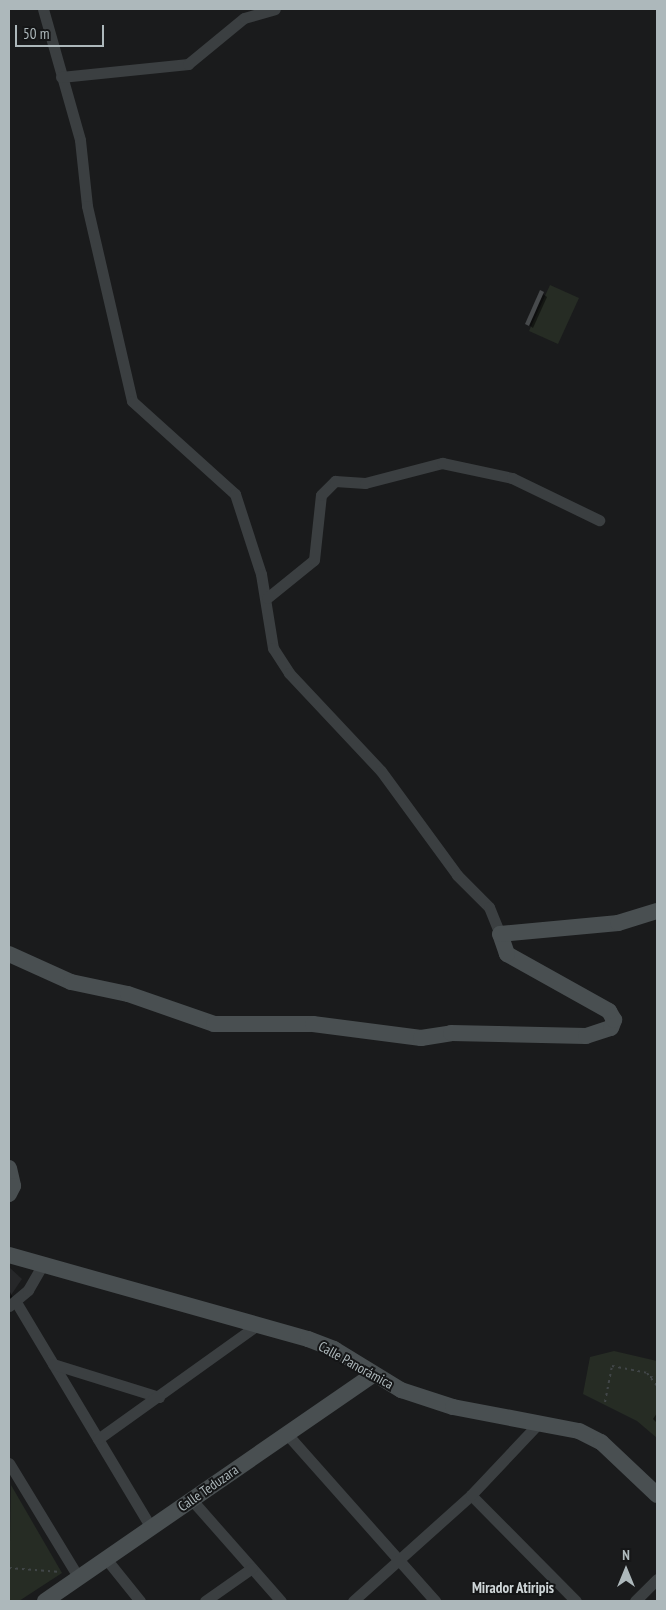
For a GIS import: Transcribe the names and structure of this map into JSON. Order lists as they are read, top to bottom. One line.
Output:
{"streets":{"street":["Calle Panorámica","Calle Teduzara"]},"crossings":[["Calle Panorámica","Calle Teduzara"]],"districts":["Mirador Atiripis"],"scale_bar":"50 m","north":"top"}
